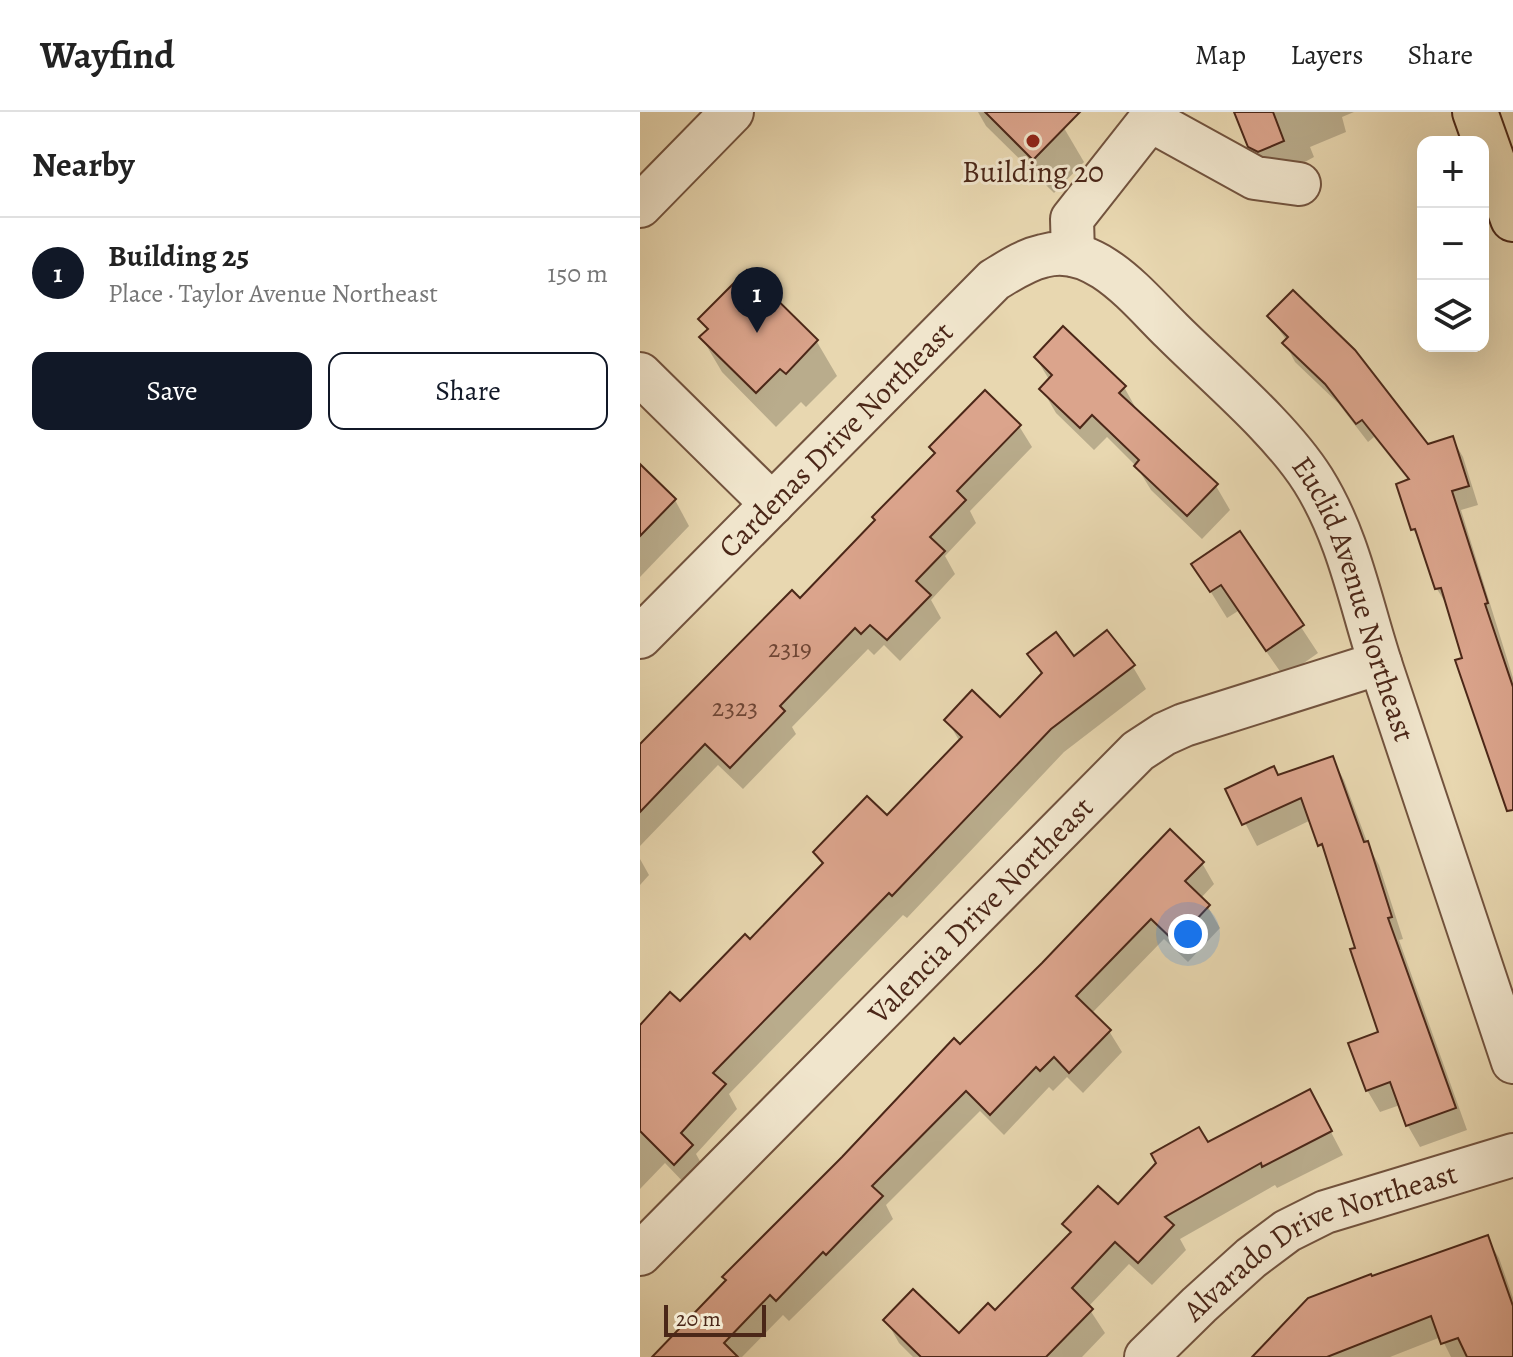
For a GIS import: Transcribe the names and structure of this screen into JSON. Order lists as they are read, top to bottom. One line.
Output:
{"streets":{"street":["Cardenas Drive Northeast","Euclid Avenue Northeast","Valencia Drive Northeast","Alvarado Drive Northeast"]},"crossings":[["Cardenas Drive Northeast","Euclid Avenue Northeast"],["Euclid Avenue Northeast","Valencia Drive Northeast"]],"places":["Building 20"],"house_numbers":["2319","2323"],"scale_bar":"20 m","page":{"header":"Wayfind","nav":["Map","Layers","Share"],"heading":"Nearby","map_buttons":["+","−"],"list":[{"mark":"1","name":"Building 25","note":"Place · Taylor Avenue Northeast","value":"150 m"}],"pins":"1","buttons":["Save","Share"],"scale":"20 m"}}
